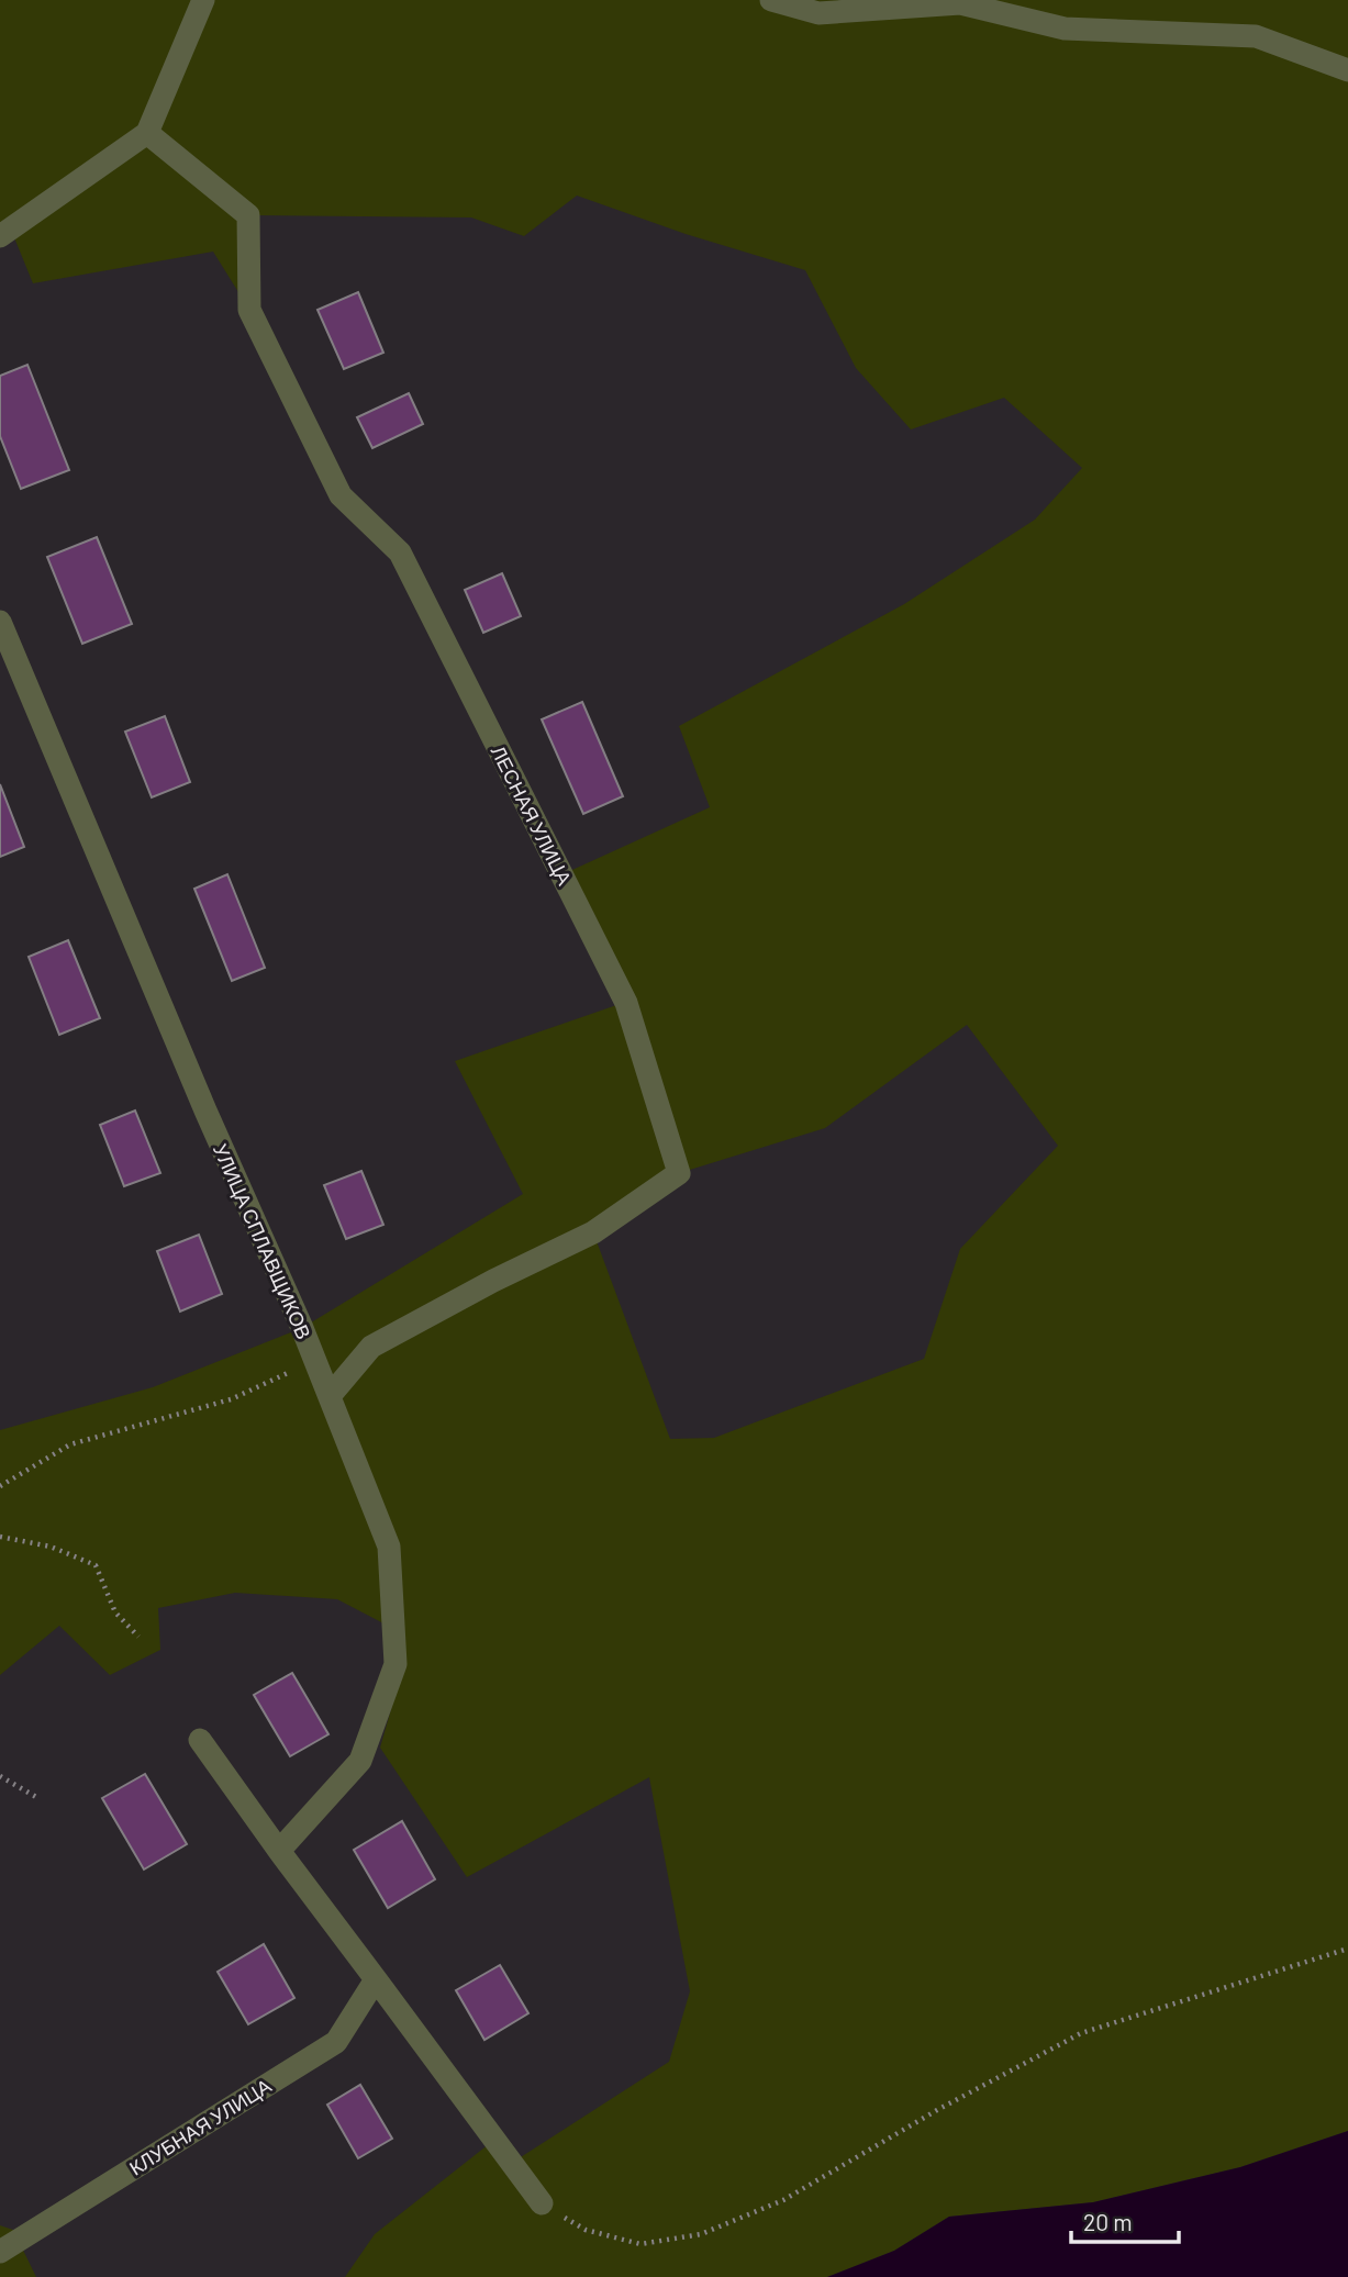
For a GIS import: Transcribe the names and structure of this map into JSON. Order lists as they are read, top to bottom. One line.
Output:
{"streets":{"street":["ЛЕСНАЯ УЛИЦА","УЛИЦА СПЛАВЩИКОВ","КЛУБНАЯ УЛИЦА"]},"crossings":[["ЛЕСНАЯ УЛИЦА","УЛИЦА СПЛАВЩИКОВ"]],"scale_bar":"20 m"}
